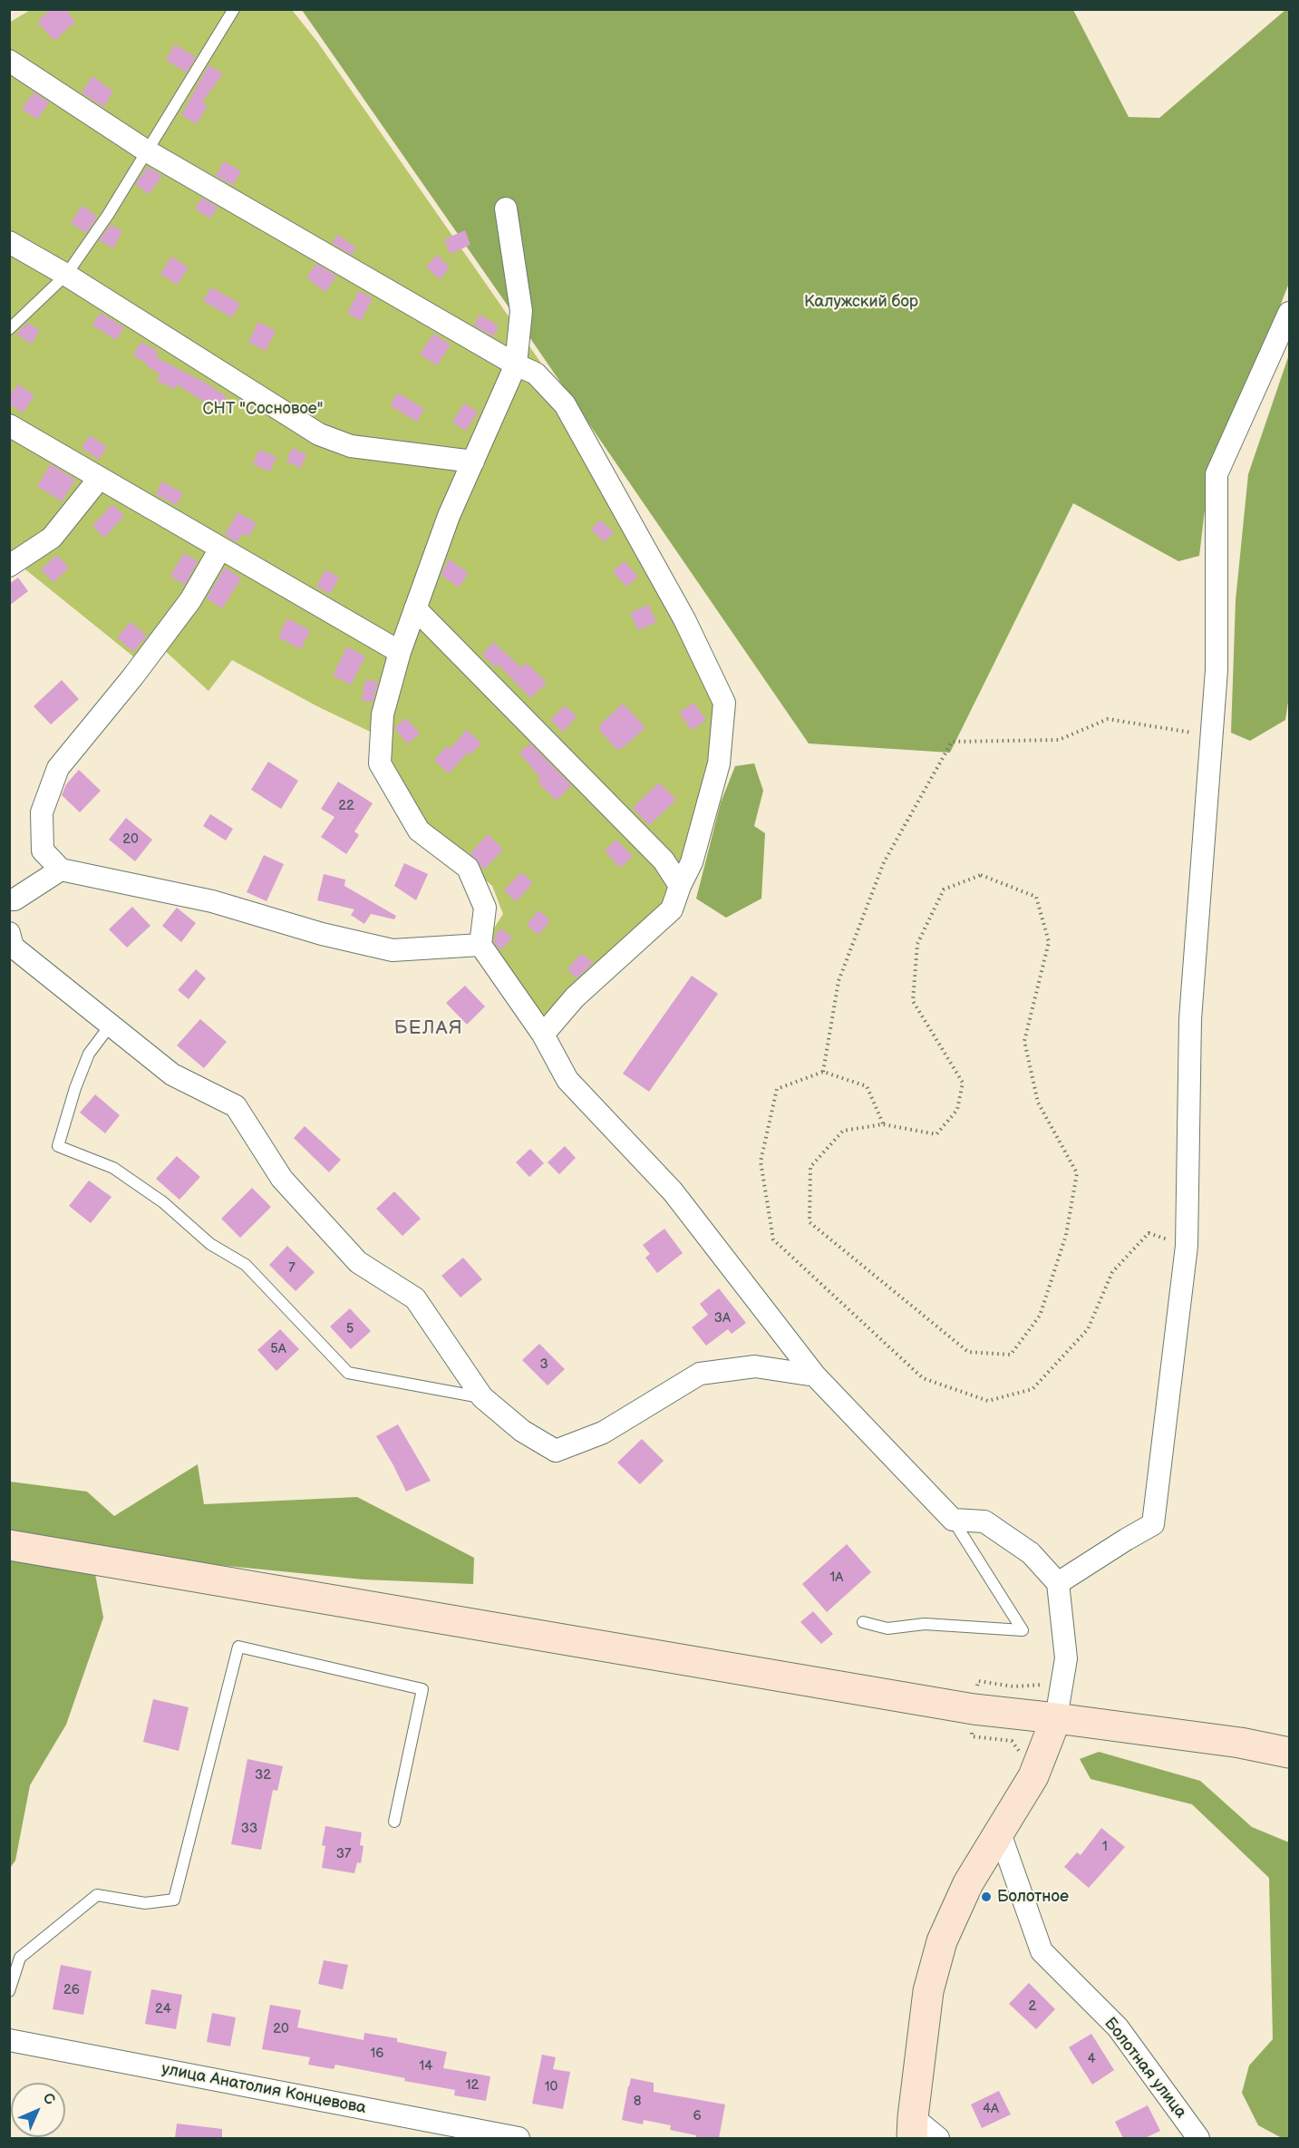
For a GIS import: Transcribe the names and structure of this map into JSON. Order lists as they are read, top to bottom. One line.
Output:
{"streets":{"street":["Болотная улица","улица Анатолия Концевова"]},"districts":["БЕЛАЯ"],"parks":["Калужский бор","СНТ \"Сосновое\""],"places":["Болотное"],"house_numbers":["22","20","7","3А","5","5А","3","1А","32","33","1","37","26","2","24","20","16","4","14","12","10","8","4А","6"],"north":"top right"}
